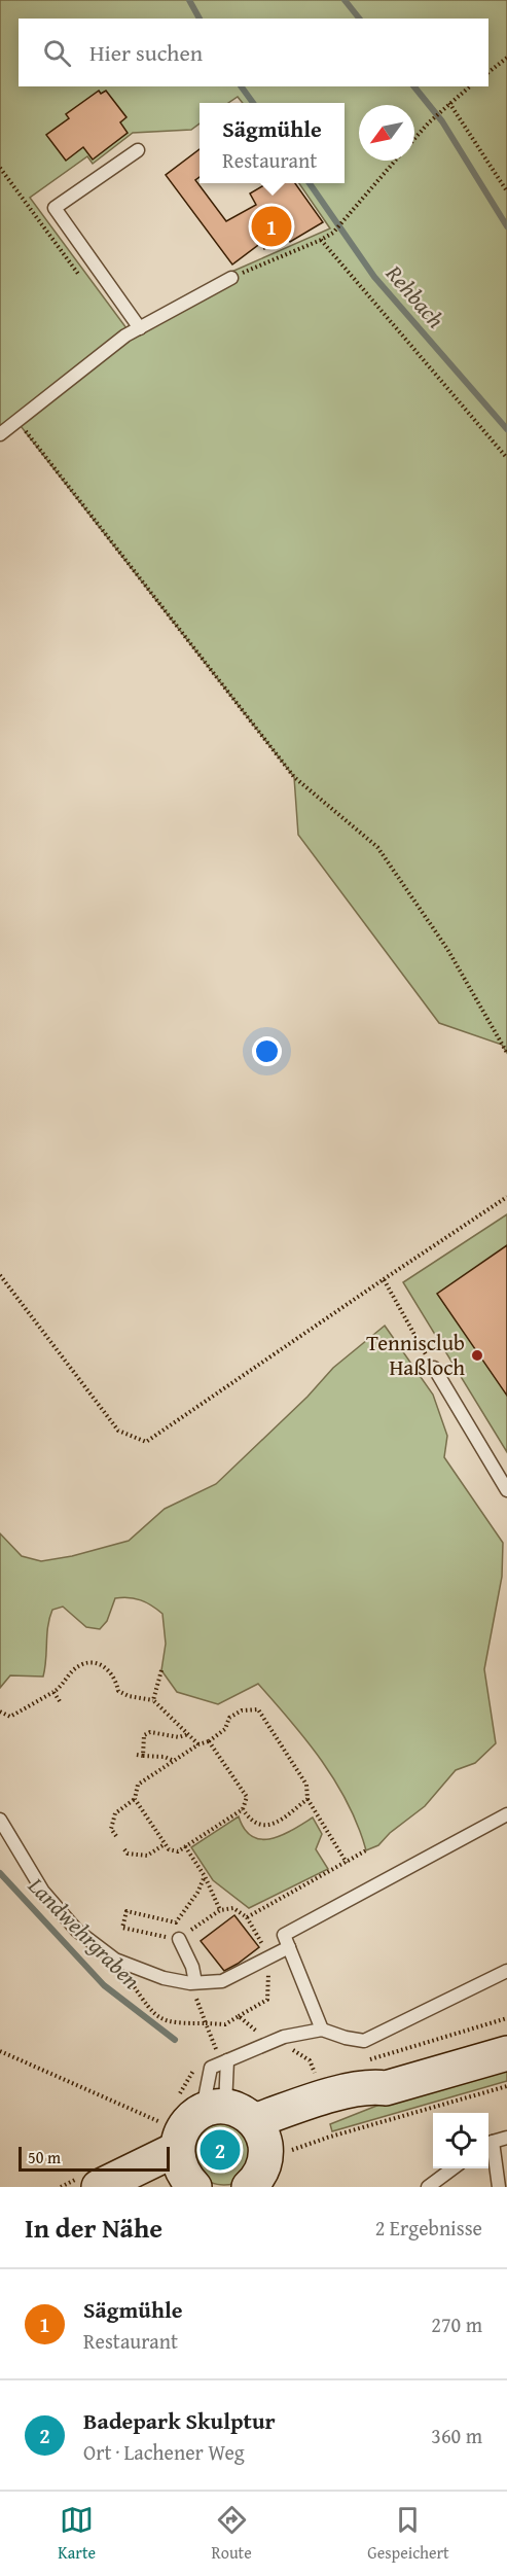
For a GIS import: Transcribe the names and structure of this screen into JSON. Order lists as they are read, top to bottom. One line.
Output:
{"water":["Rehbach","Landwehrgraben"],"places":["Tennisclub Haßloch"],"scale_bar":"50 m","north":"bottom left","page":{"search":"Hier suchen","popup":["Sägmühle","Restaurant"],"pins":["1","2"],"scale":"50 m","heading":["In der Nähe","2 Ergebnisse"],"list":[{"mark":"1","name":"Sägmühle","note":"Restaurant","value":"270 m"},{"mark":"2","name":"Badepark Skulptur","note":"Ort · Lachener Weg","value":"360 m"}],"nav":["Karte","Route","Gespeichert"]}}
